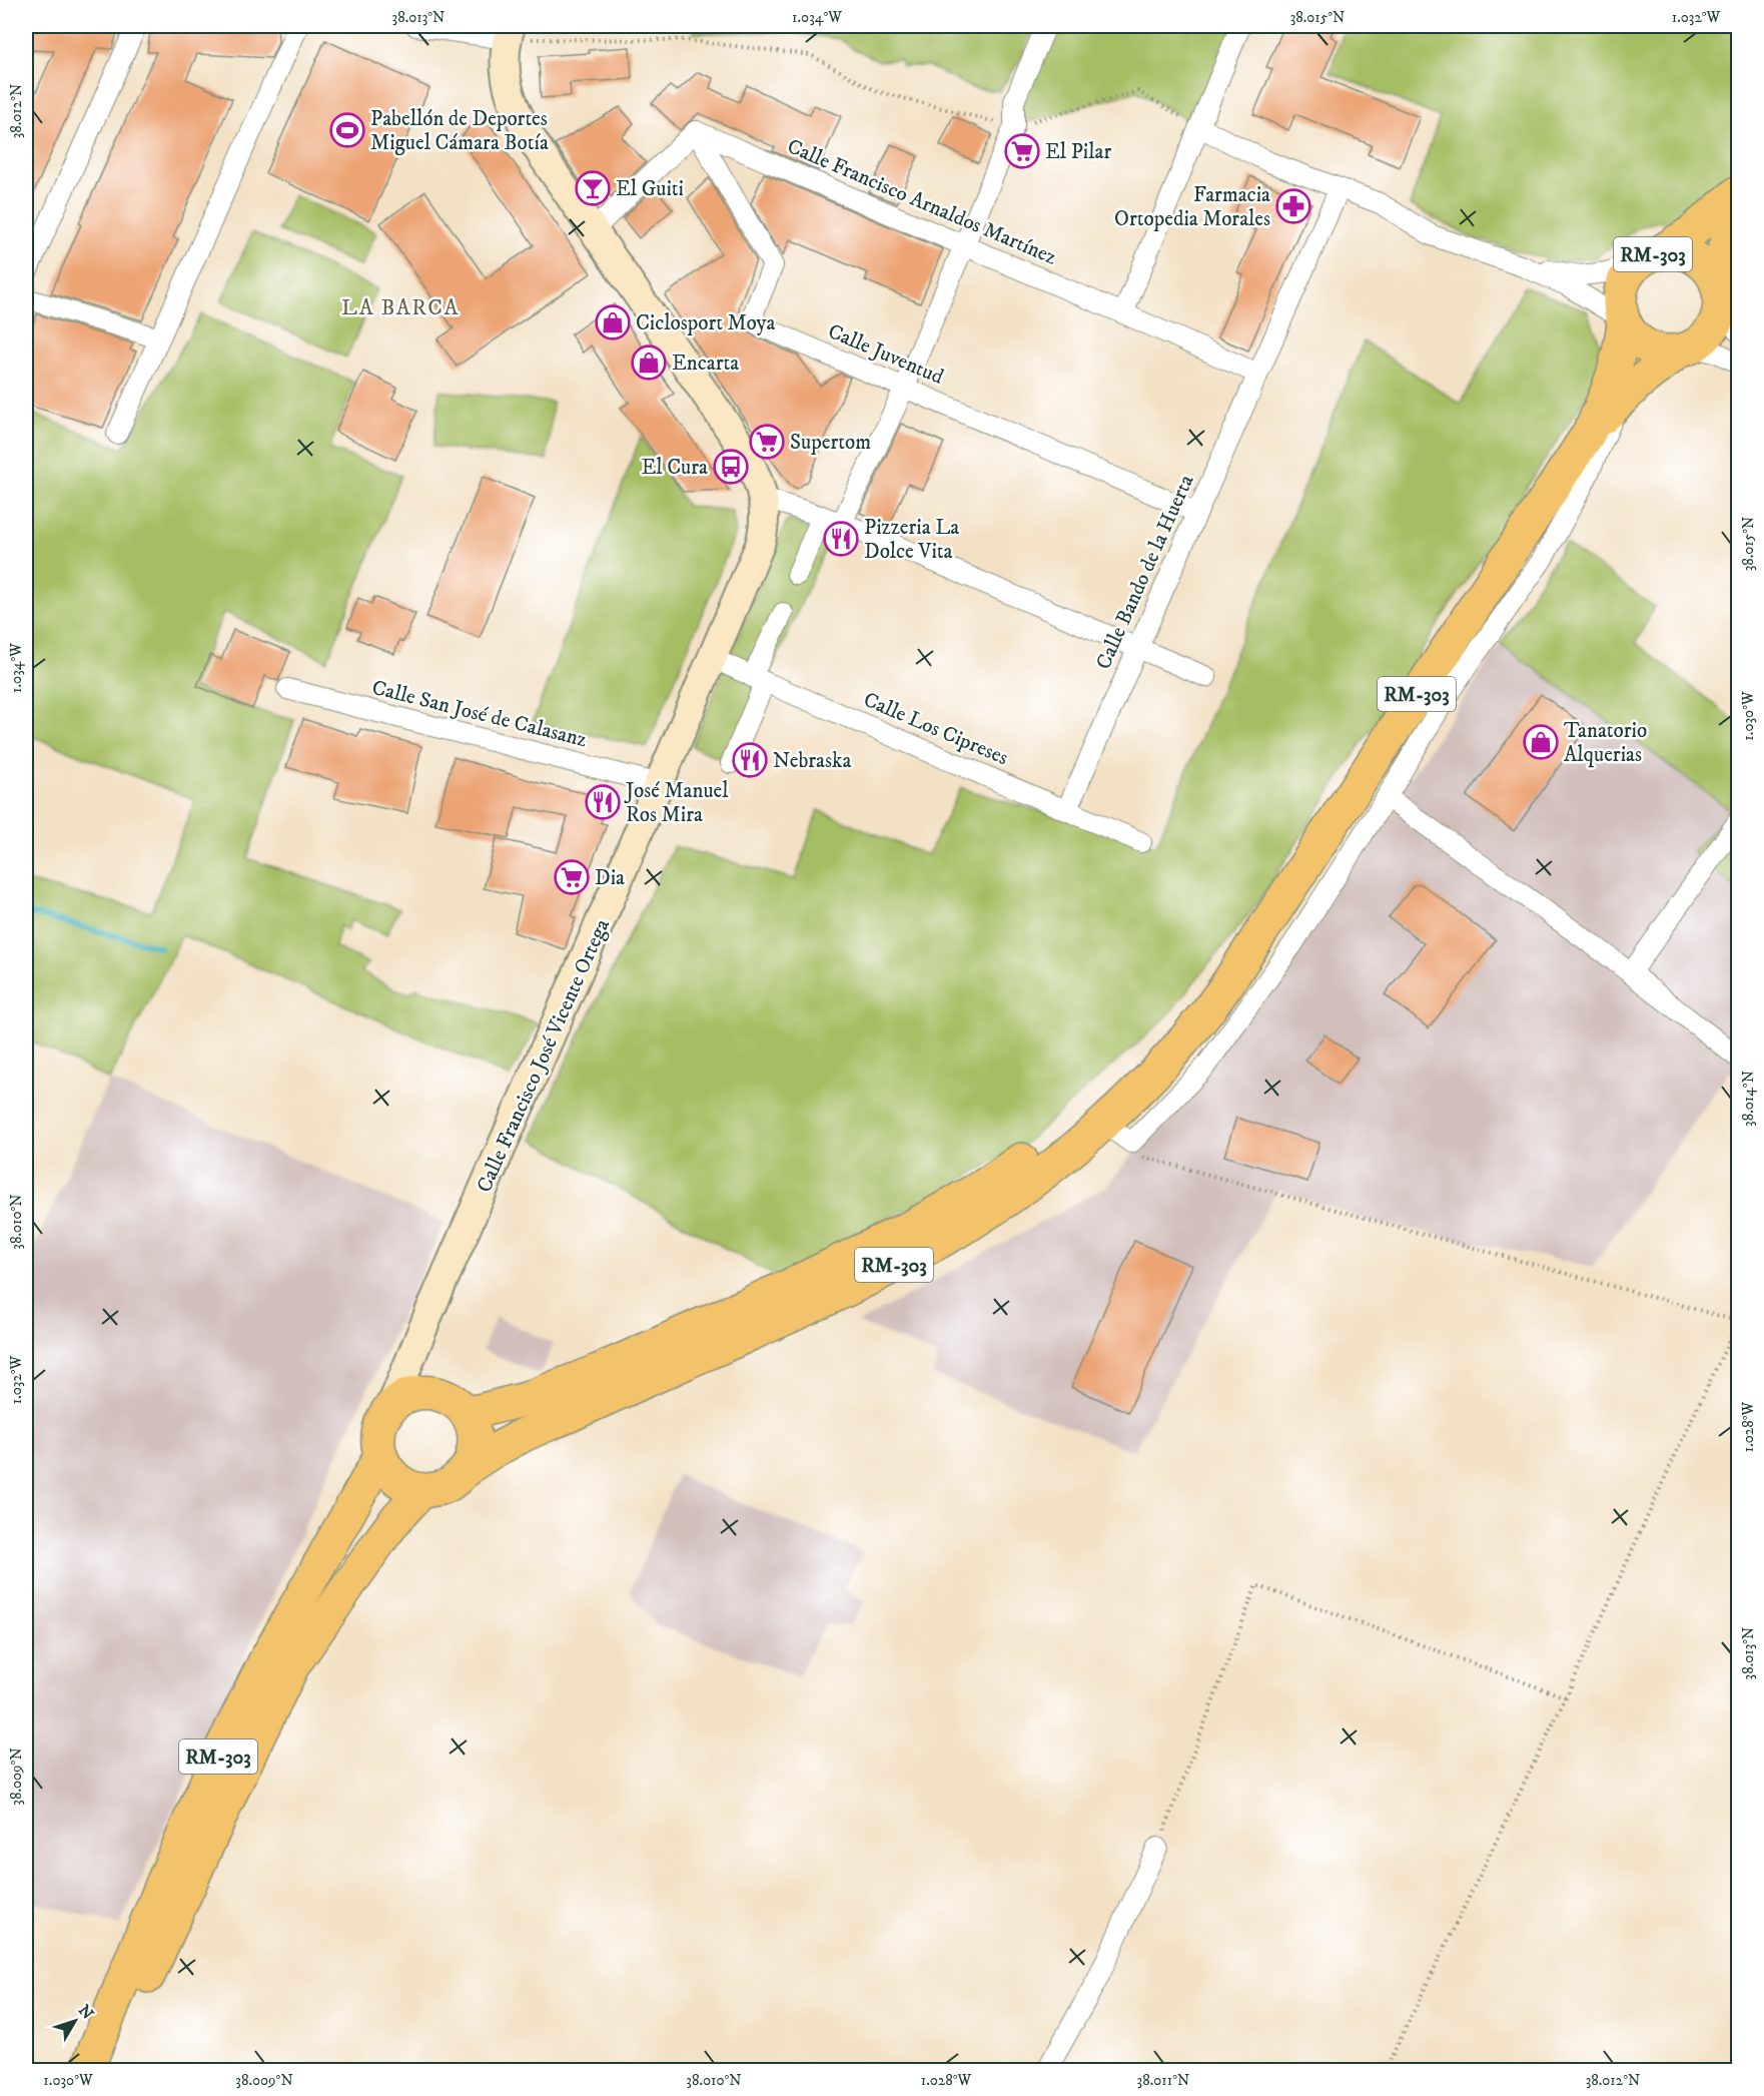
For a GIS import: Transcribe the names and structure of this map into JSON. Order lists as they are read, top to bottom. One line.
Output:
{"streets":{"highway":["RM-303"],"street":["Calle Francisco Arnaldos Martínez","Calle Juventud","Calle Bando de la Huerta","Calle San José de Calasanz","Calle Los Cipreses","Calle Francisco José Vicente Ortega"]},"crossings":[["Calle Francisco Arnaldos Martínez","Calle Juventud"],["Calle Francisco Arnaldos Martínez","Calle Bando de la Huerta"],["Calle Juventud","Calle Bando de la Huerta"],["Calle Bando de la Huerta","Calle Los Cipreses"],["Calle San José de Calasanz","Calle Francisco José Vicente Ortega"],["Calle Los Cipreses","Calle Francisco José Vicente Ortega"]],"districts":["LA BARCA"],"places":{"sports":["Pabellón de Deportes Miguel Cámara Botía"],"supermarket":["El Pilar","Supertom","Dia"],"bar":["El Guiti"],"pharmacy":["Farmacia Ortopedia Morales"],"shop":["Ciclosport Moya","Encarta","Tanatorio Alquerias"],"bus stop":["El Cura"],"restaurant":["Pizzeria La Dolce Vita","Nebraska","José Manuel Ros Mira"]},"north":"top right","coordinates":["38.013°N","1.034°W","38.015°N","1.032°W","38.012°N","1.030°W","38.014°N","38.010°N","1.028°W","38.009°N","38.011°N"]}
